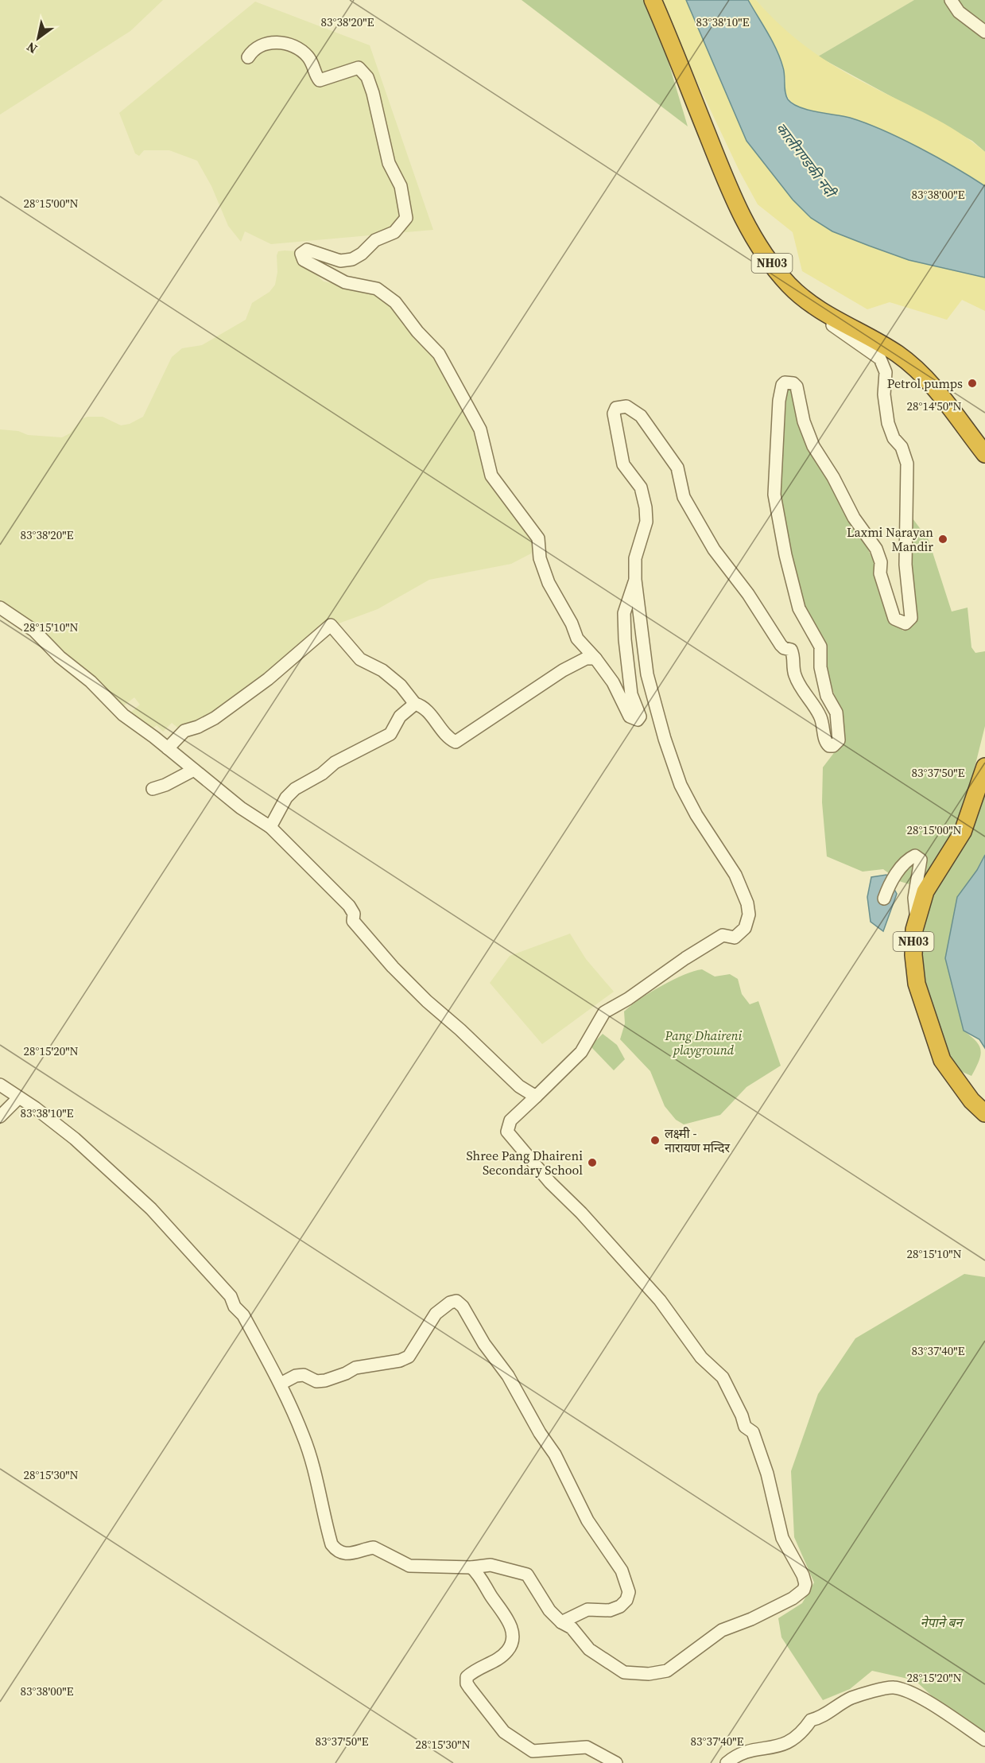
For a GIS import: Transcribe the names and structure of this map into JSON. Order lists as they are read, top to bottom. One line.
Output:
{"streets":{"highway":["NH03"]},"water":["कालीगण्डकी नदी"],"parks":["Pang Dhaireni playground","नेपाने बन"],"places":["Petrol pumps","Laxmi Narayan Mandir","लक्ष्मी - नारायण मन्दिर","Shree Pang Dhaireni Secondary School"],"north":"bottom left","coordinates":["83°38'10\"E","83°38'20\"E","83°38'00\"E","28°15'00\"N","28°14'50\"N","28°15'10\"N","83°37'50\"E","28°15'20\"N","83°37'40\"E","28°15'30\"N"]}
